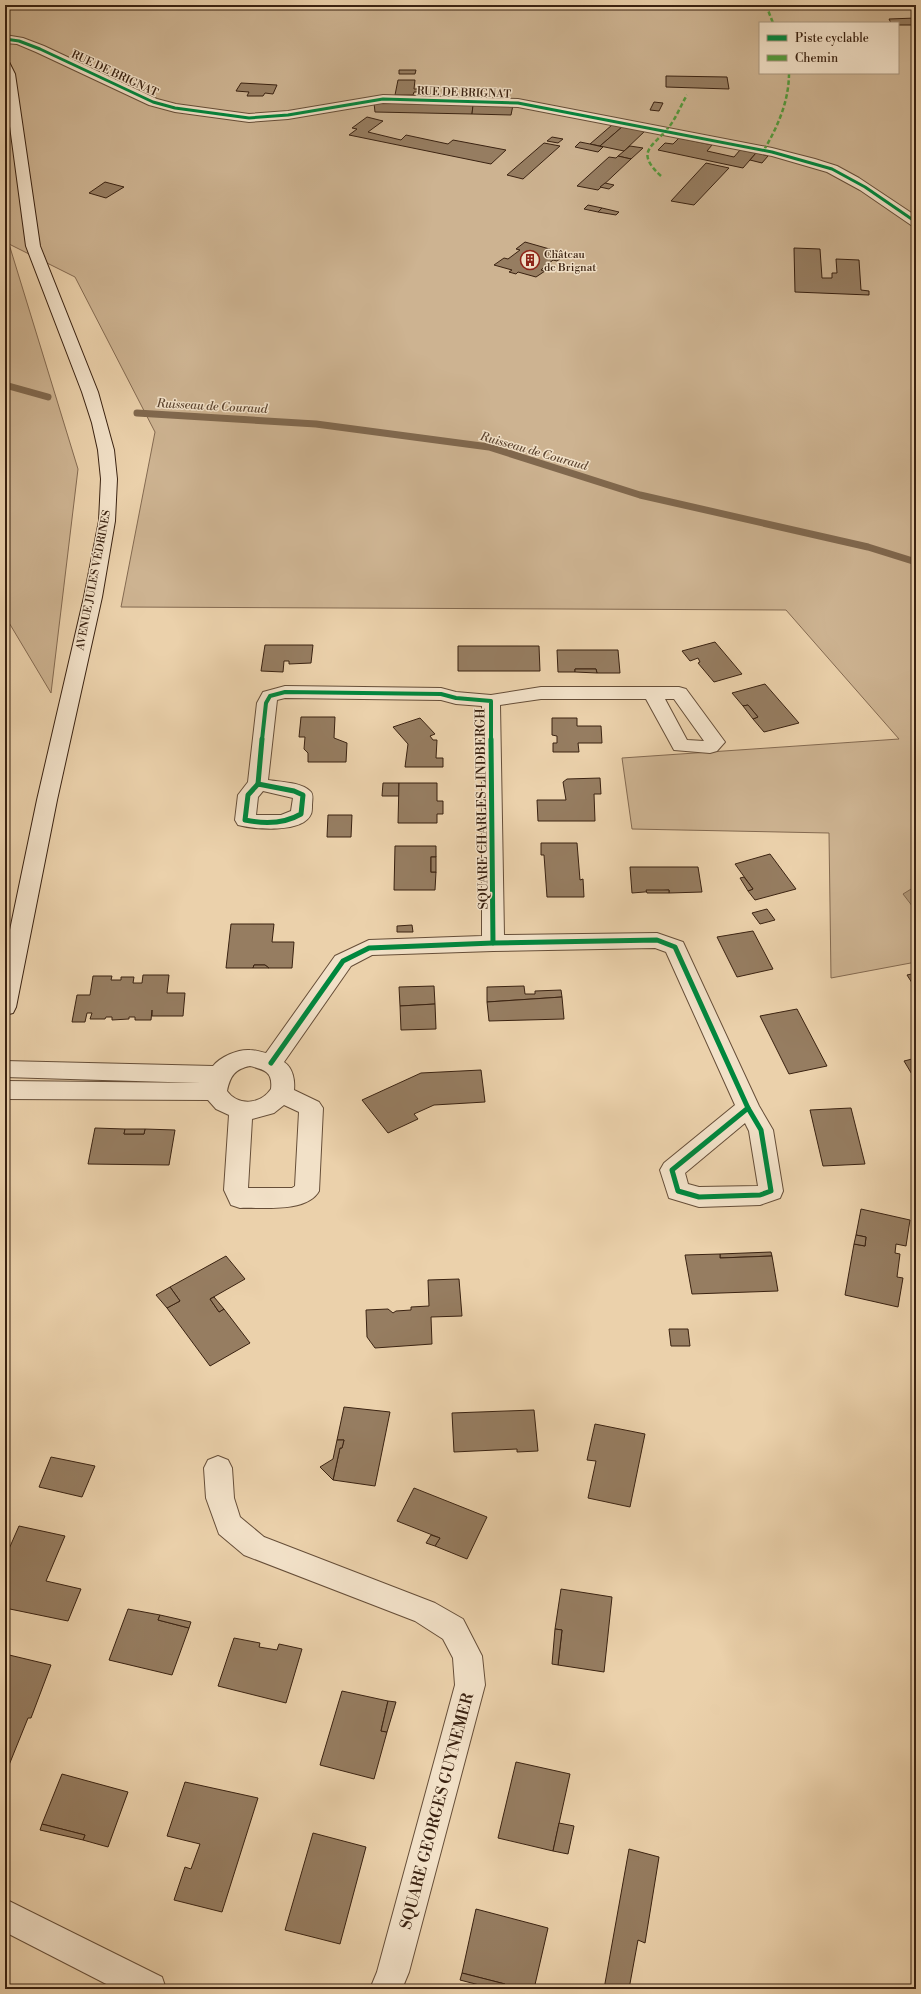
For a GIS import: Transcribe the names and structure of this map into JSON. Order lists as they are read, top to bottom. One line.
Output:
{"streets":{"street":["RUE DE BRIGNAT","AVENUE JULES VÉDRINES","SQUARE CHARLES LINDBERGH","SQUARE GEORGES GUYNEMER"]},"water":["Ruisseau de Couraud"],"places":{"building":["Château de Brignat"]},"legend":["Piste cyclable","Chemin"]}
